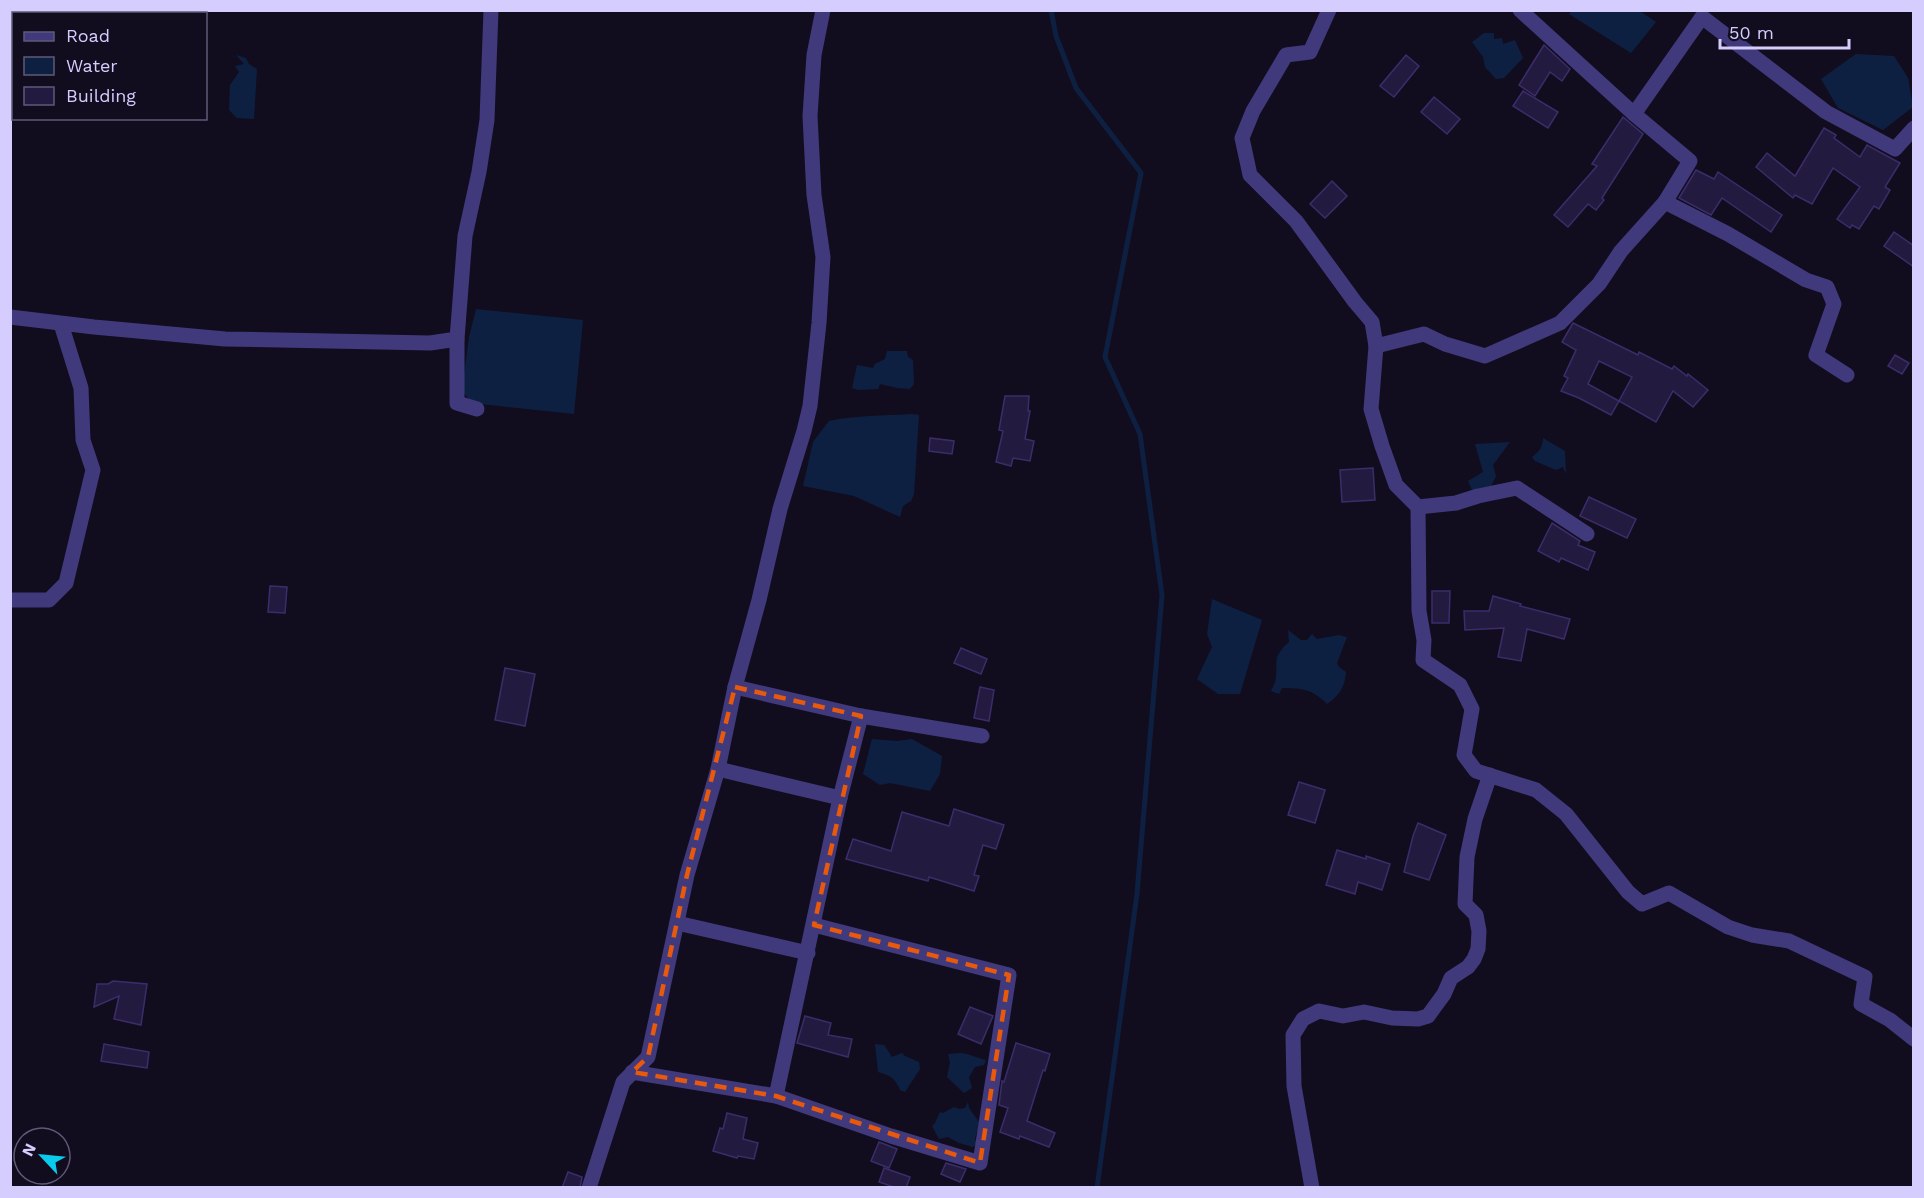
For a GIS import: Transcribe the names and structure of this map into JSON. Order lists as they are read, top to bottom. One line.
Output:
{"legend":["Road","Water","Building"],"scale_bar":"50 m","north":"top left"}
